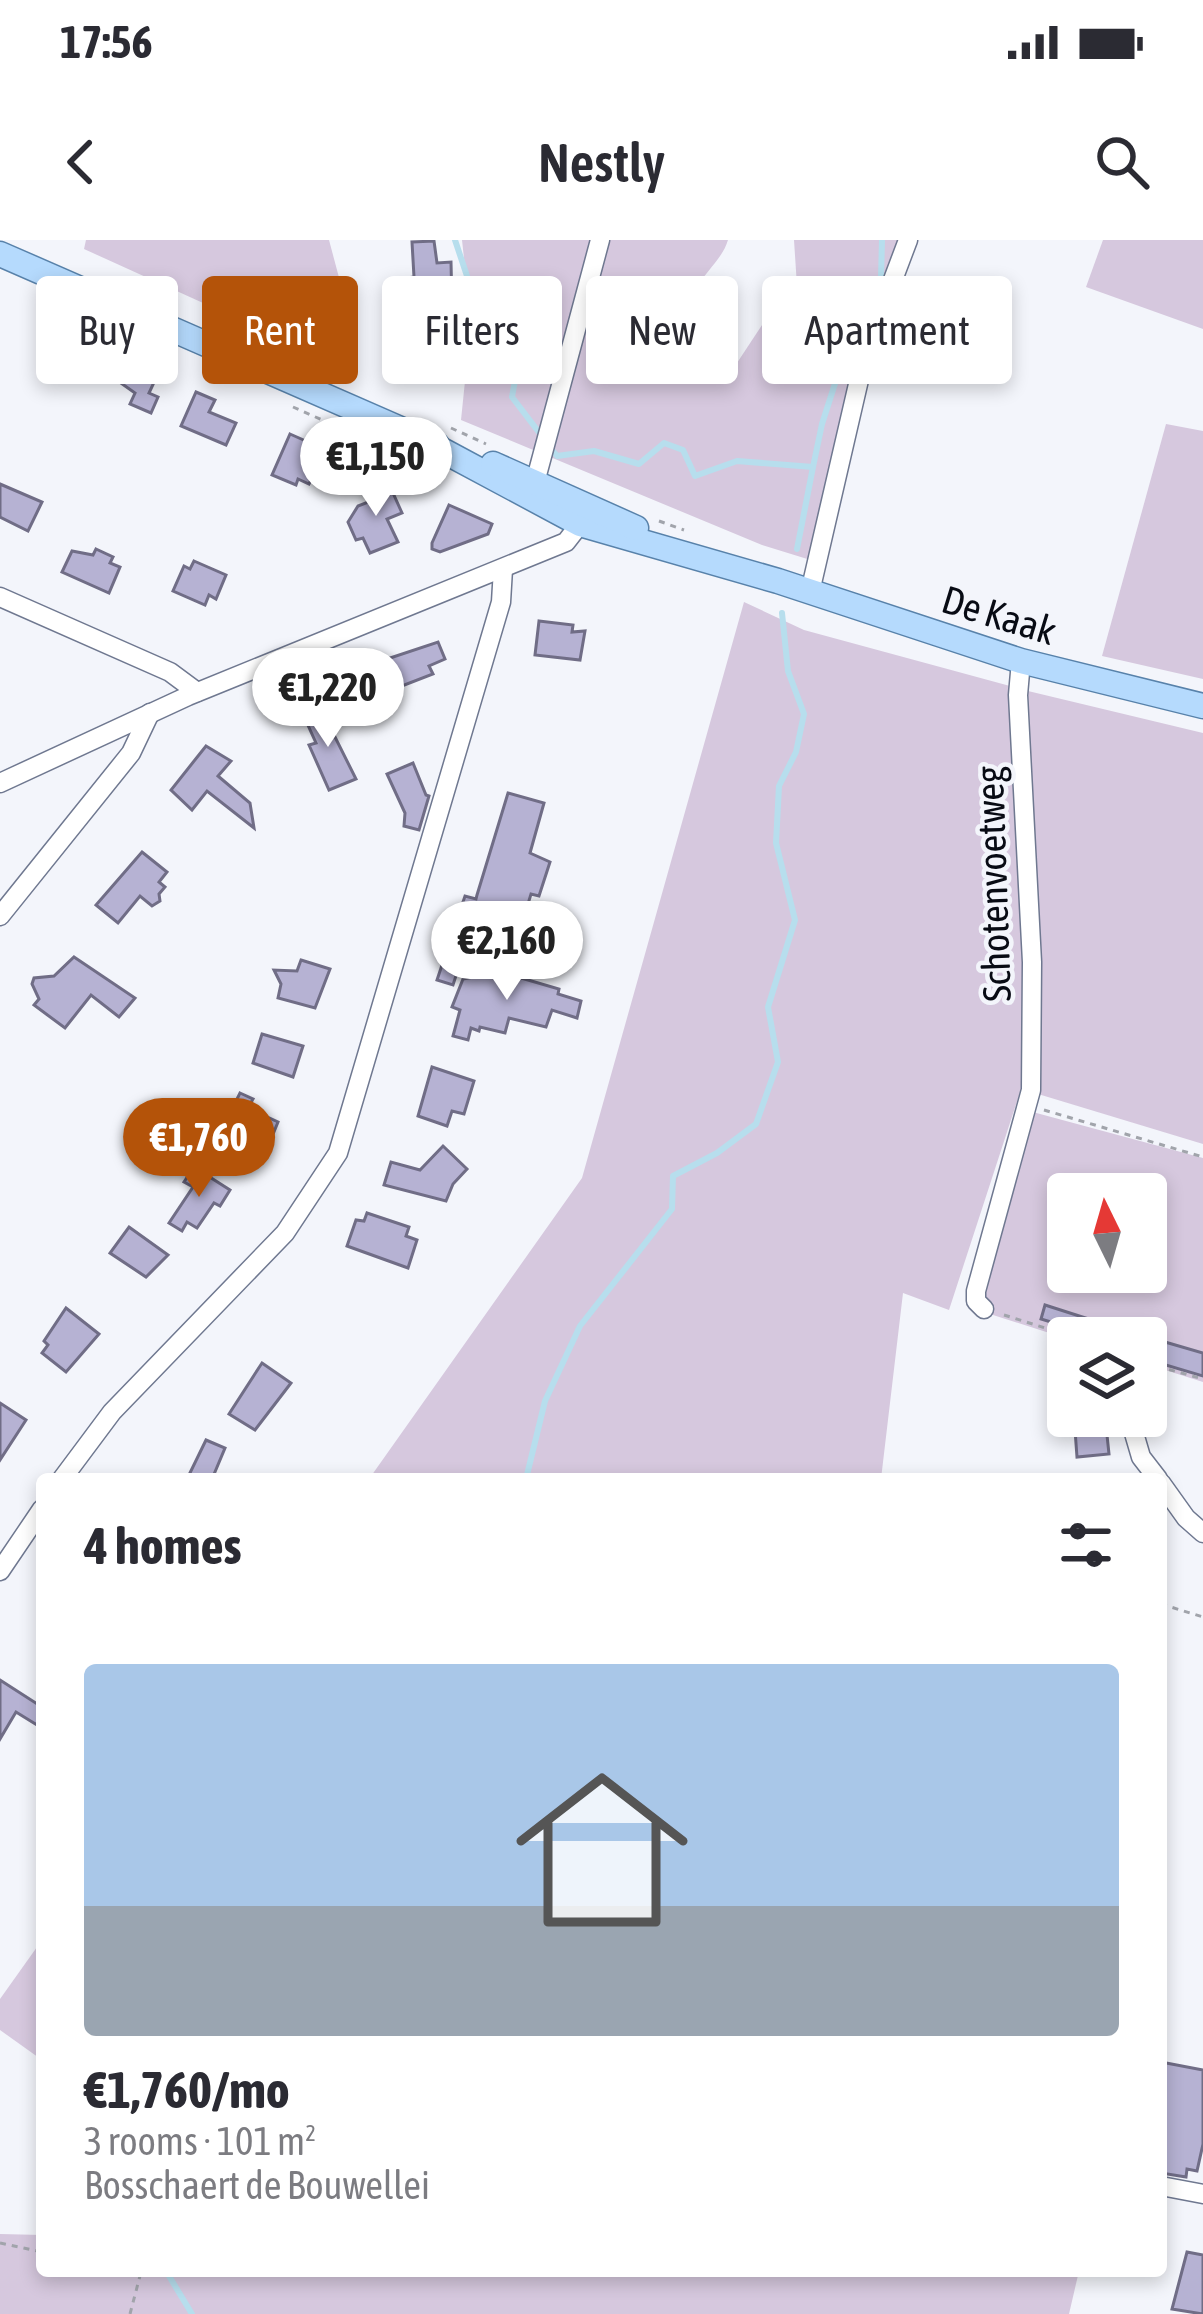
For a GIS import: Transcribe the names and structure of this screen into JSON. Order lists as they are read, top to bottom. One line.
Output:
{"streets":{"main road":["De Kaak"],"street":["Schotenvoetweg"]},"crossings":[["De Kaak","Schotenvoetweg"]],"north":"top","page":{"status":"17:56","header":"Nestly","chip":["Buy","Rent","Filters","New","Apartment"],"price":["€1,150","€1,220","€2,160","€1,760"],"heading":"4 homes","list":[{"name":"€1,760/mo","note":"3 rooms · 101 m² · Bosschaert de Bouwellei"}]}}
